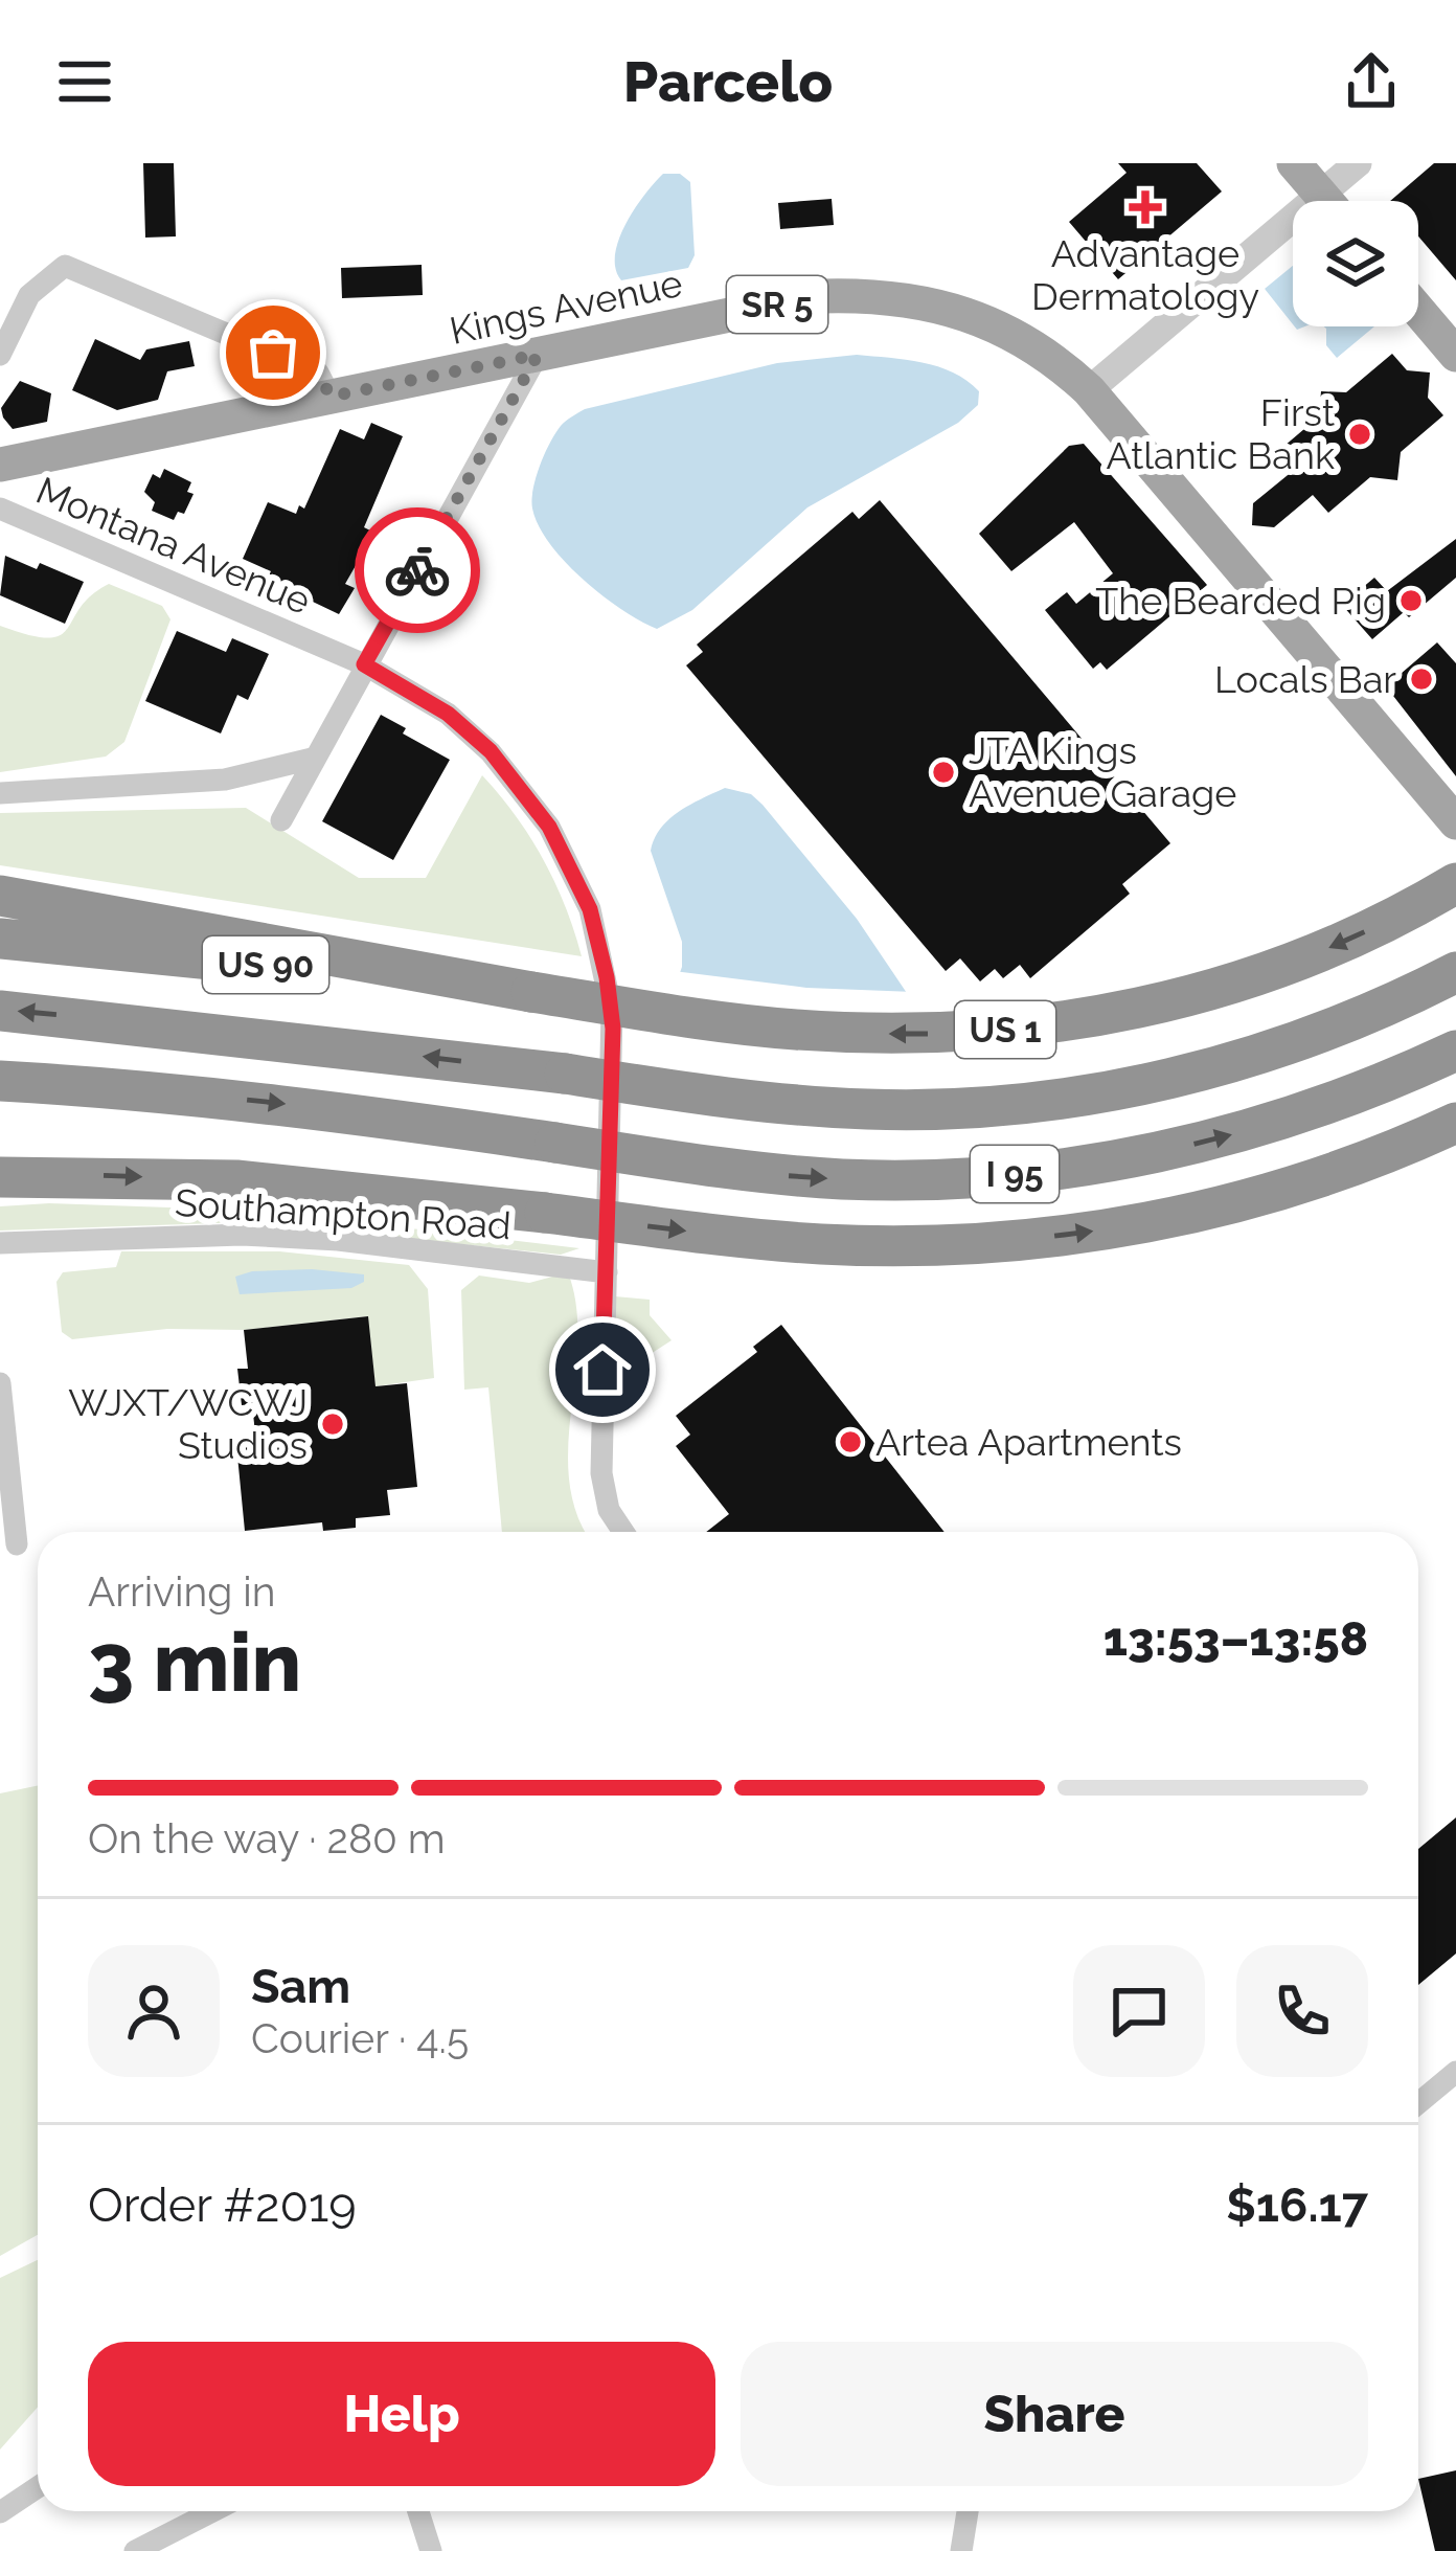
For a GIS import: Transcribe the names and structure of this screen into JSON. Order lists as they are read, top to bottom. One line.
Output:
{"streets":{"highway":["US 90","US 1","I 95"],"main road":["SR 5","Kings Avenue"],"street":["Montana Avenue","Southampton Road"]},"crossings":[["Montana Avenue","Southampton Road"],["US 90","US 1"]],"places":{"health":["Advantage Dermatology"],"other":["First Atlantic Bank","The Bearded Pig","Locals Bar","JTA Kings Avenue Garage","WJXT/WCWJ Studios","Artea Apartments"]},"page":{"header":"Parcelo","heading":["3 min","Arriving in","13:53–13:58"],"panel":["Sam","Courier · 4.5","Order #2019","$16.17"],"bar":"On the way · 280 m","buttons":["Help","Share"]}}
